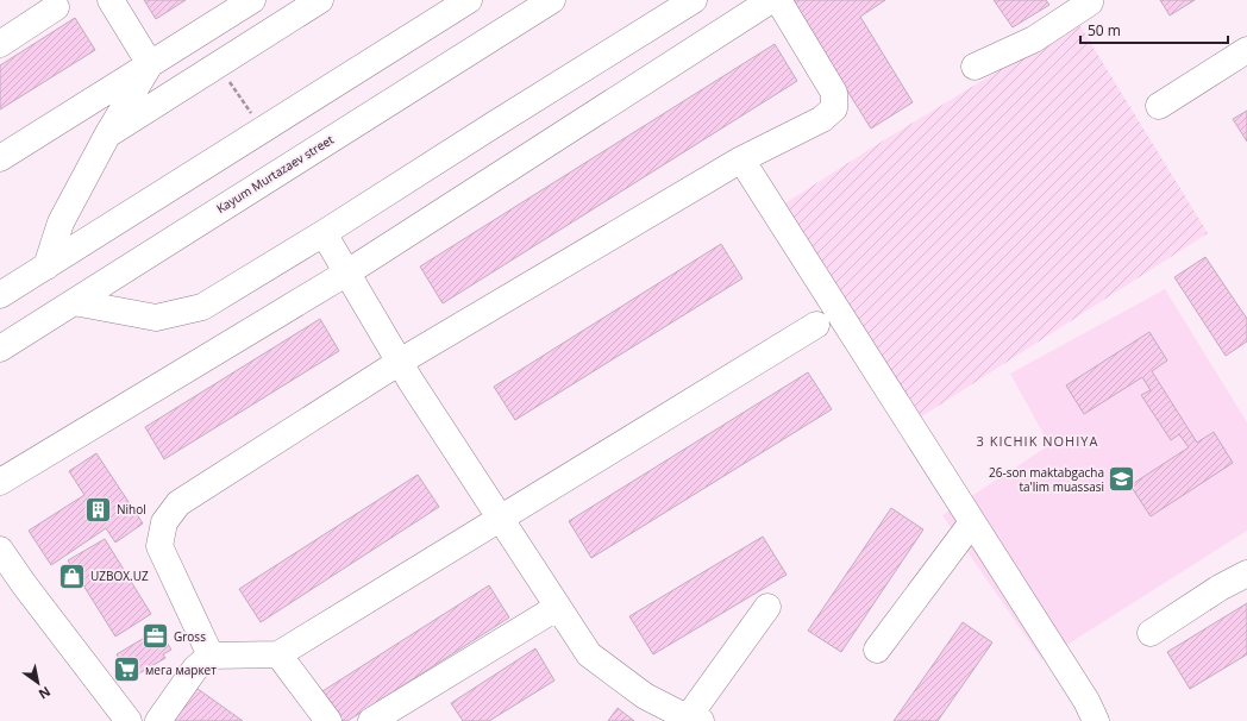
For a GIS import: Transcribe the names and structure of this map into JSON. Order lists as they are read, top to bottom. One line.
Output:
{"streets":{"street":["Kayum Murtazaev street"]},"districts":["3 KICHIK NOHIYA"],"places":{"school or university":["26-son maktabgacha ta'lim muassasi"],"building":["Nihol"],"shop":["UZBOX.UZ"],"office":["Gross"],"supermarket":["мега маркет"]},"scale_bar":"50 m","north":"bottom right"}
